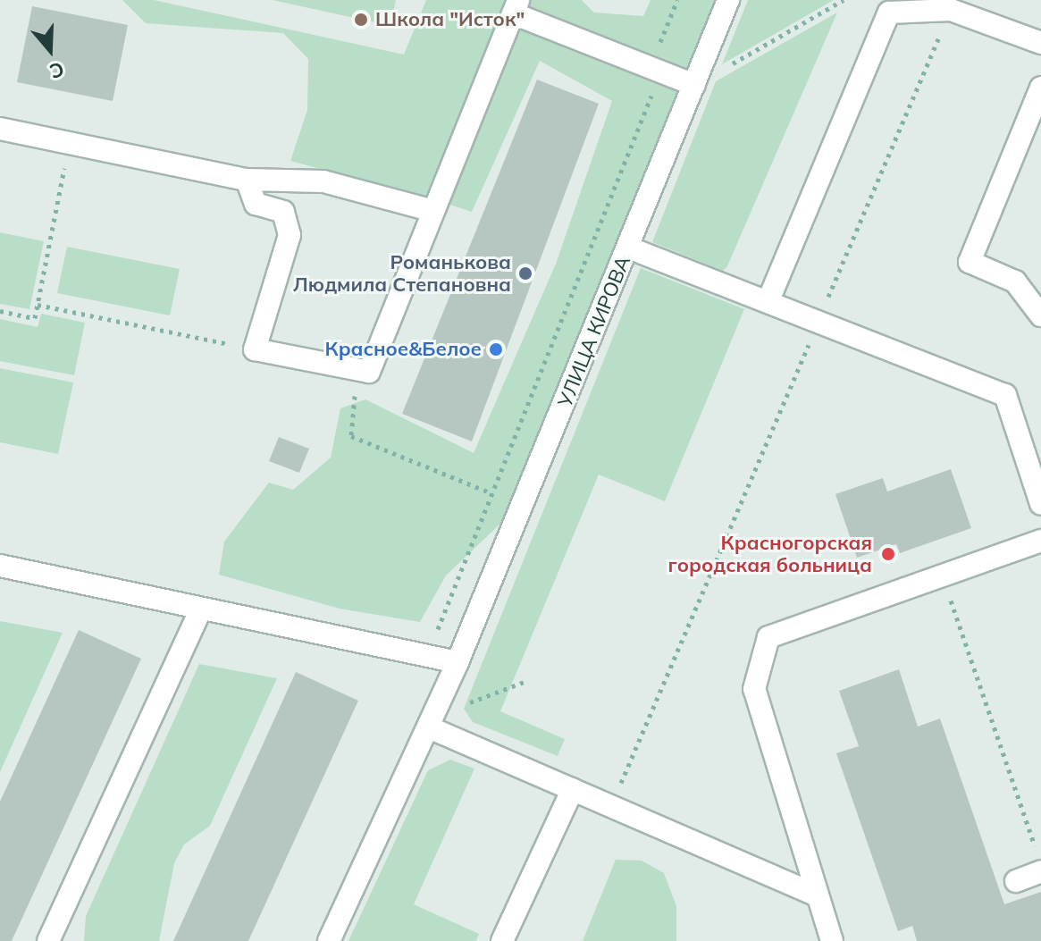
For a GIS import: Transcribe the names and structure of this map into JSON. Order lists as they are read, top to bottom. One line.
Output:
{"streets":{"street":["УЛИЦА КИРОВА"]},"places":["Школа \"Исток\"","Романькова Людмила Степановна","Красное&Белое","Красногорская городская больница"],"north":"bottom"}
